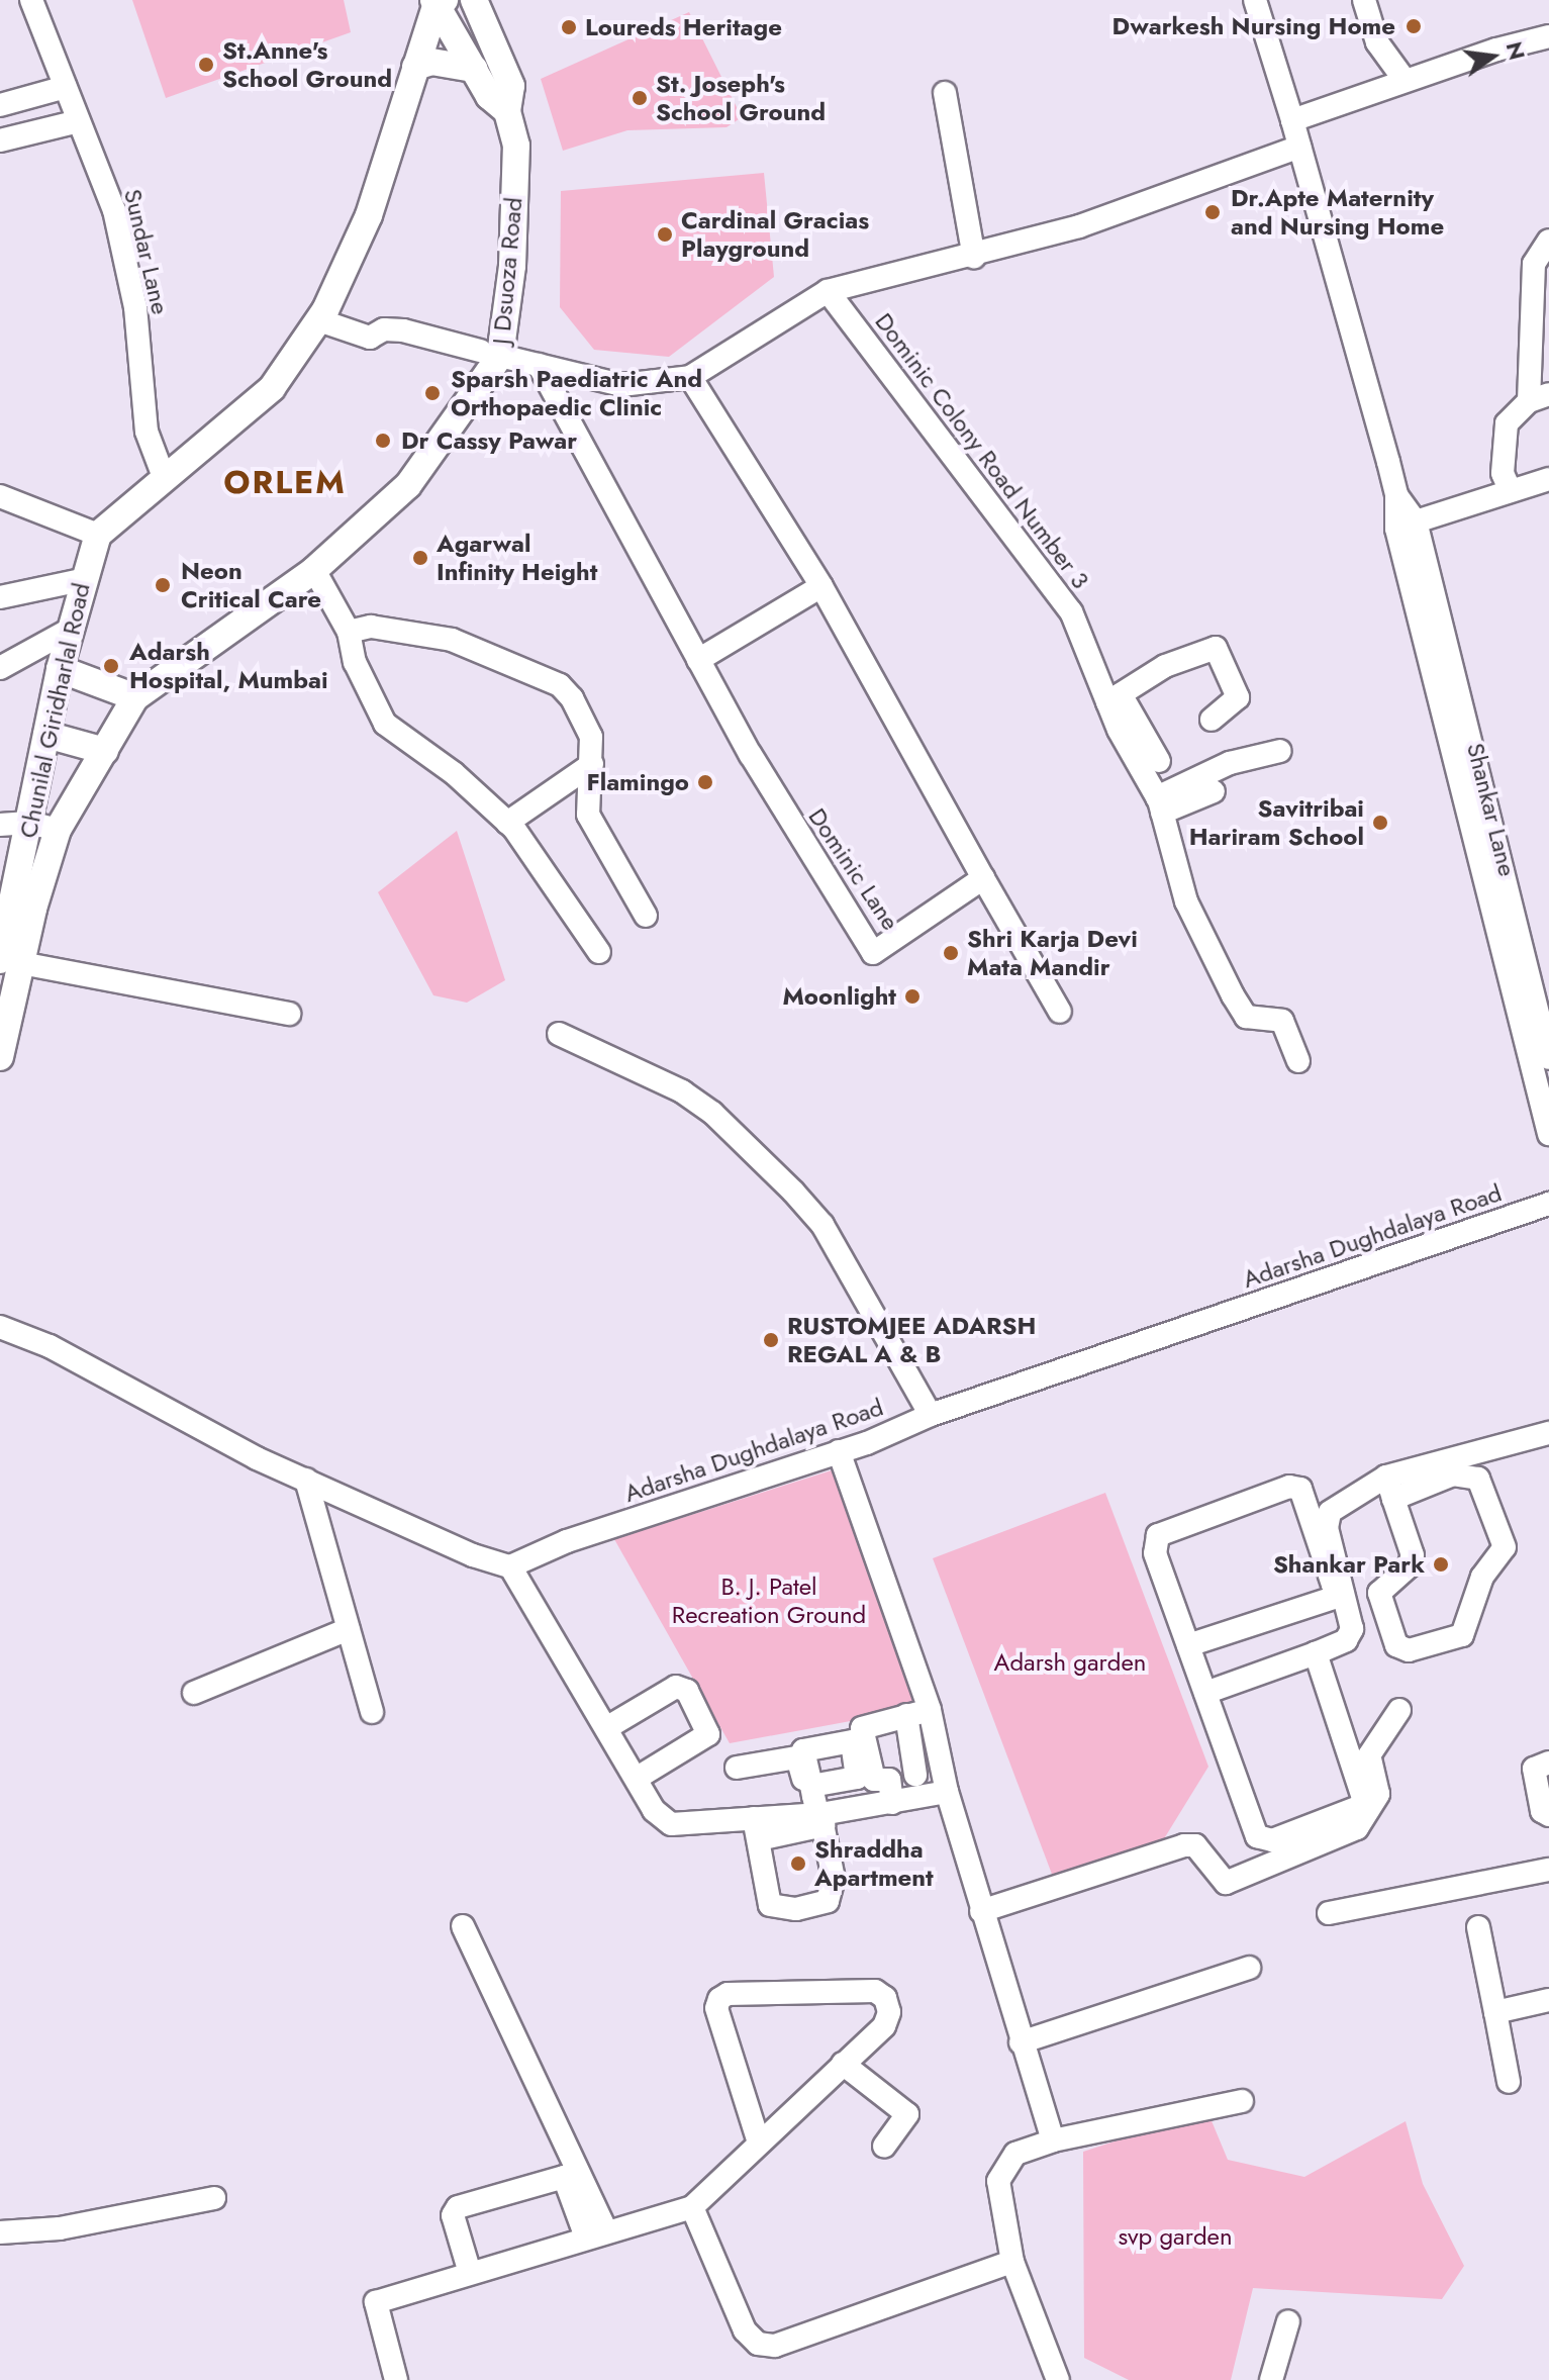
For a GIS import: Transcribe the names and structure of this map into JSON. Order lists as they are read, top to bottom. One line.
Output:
{"streets":{"main road":["J Dsuoza Road","Chunilal Giridharlal Road"],"street":["Sundar Lane","Dominic Colony Road Number 3","Shankar Lane","Dominic Lane","Adarsha Dughdalaya Road"]},"crossings":[["Sundar Lane","Chunilal Giridharlal Road"],["J Dsuoza Road","Chunilal Giridharlal Road"]],"districts":["ORLEM"],"parks":["B. J. Patel Recreation Ground","Adarsh garden","svp garden"],"places":["Dwarkesh Nursing Home","Loureds Heritage","St.Anne's School Ground","St. Joseph's School Ground","Dr.Apte Maternity and Nursing Home","Cardinal Gracias Playground","Sparsh Paediatric And Orthopaedic Clinic","Dr Cassy Pawar","Agarwal Infinity Height","Neon Critical Care","Adarsh Hospital, Mumbai","Flamingo","Savitribai Hariram School","Shri Karja Devi Mata Mandir","Moonlight","RUSTOMJEE ADARSH REGAL A & B","Shankar Park","Shraddha Apartment"],"north":"right"}
